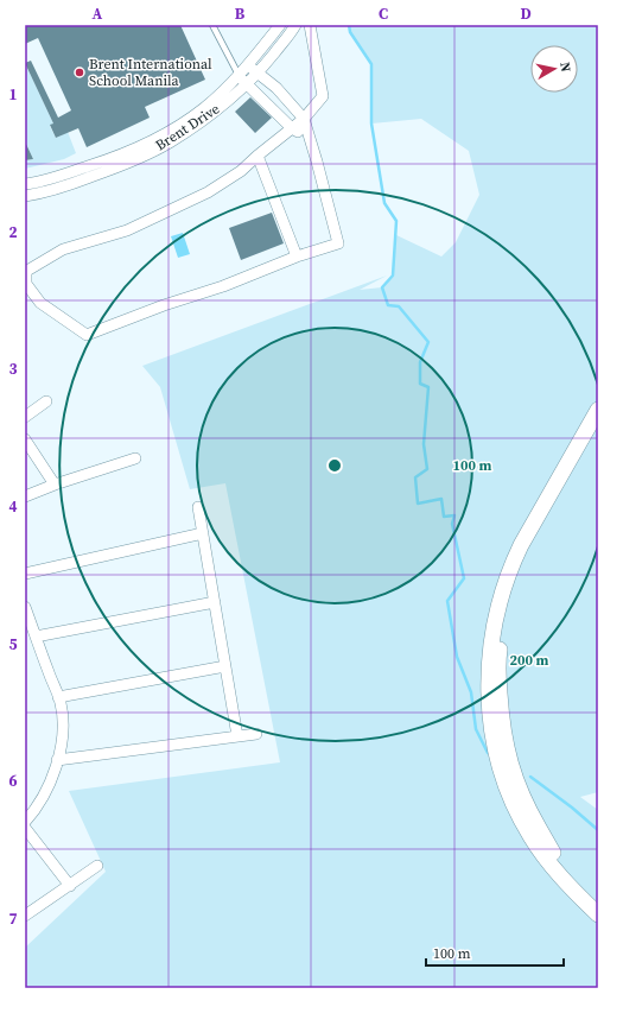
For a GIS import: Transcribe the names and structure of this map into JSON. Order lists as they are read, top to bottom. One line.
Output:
{"streets":{"street":["Brent Drive"]},"places":["Brent International School Manila"],"scale_bar":"100 m","north":"right","grid":{"columns":["A","B","C","D"],"rows":["1","2","3","4","5","6","7"]},"rings":["100 m","200 m"]}
